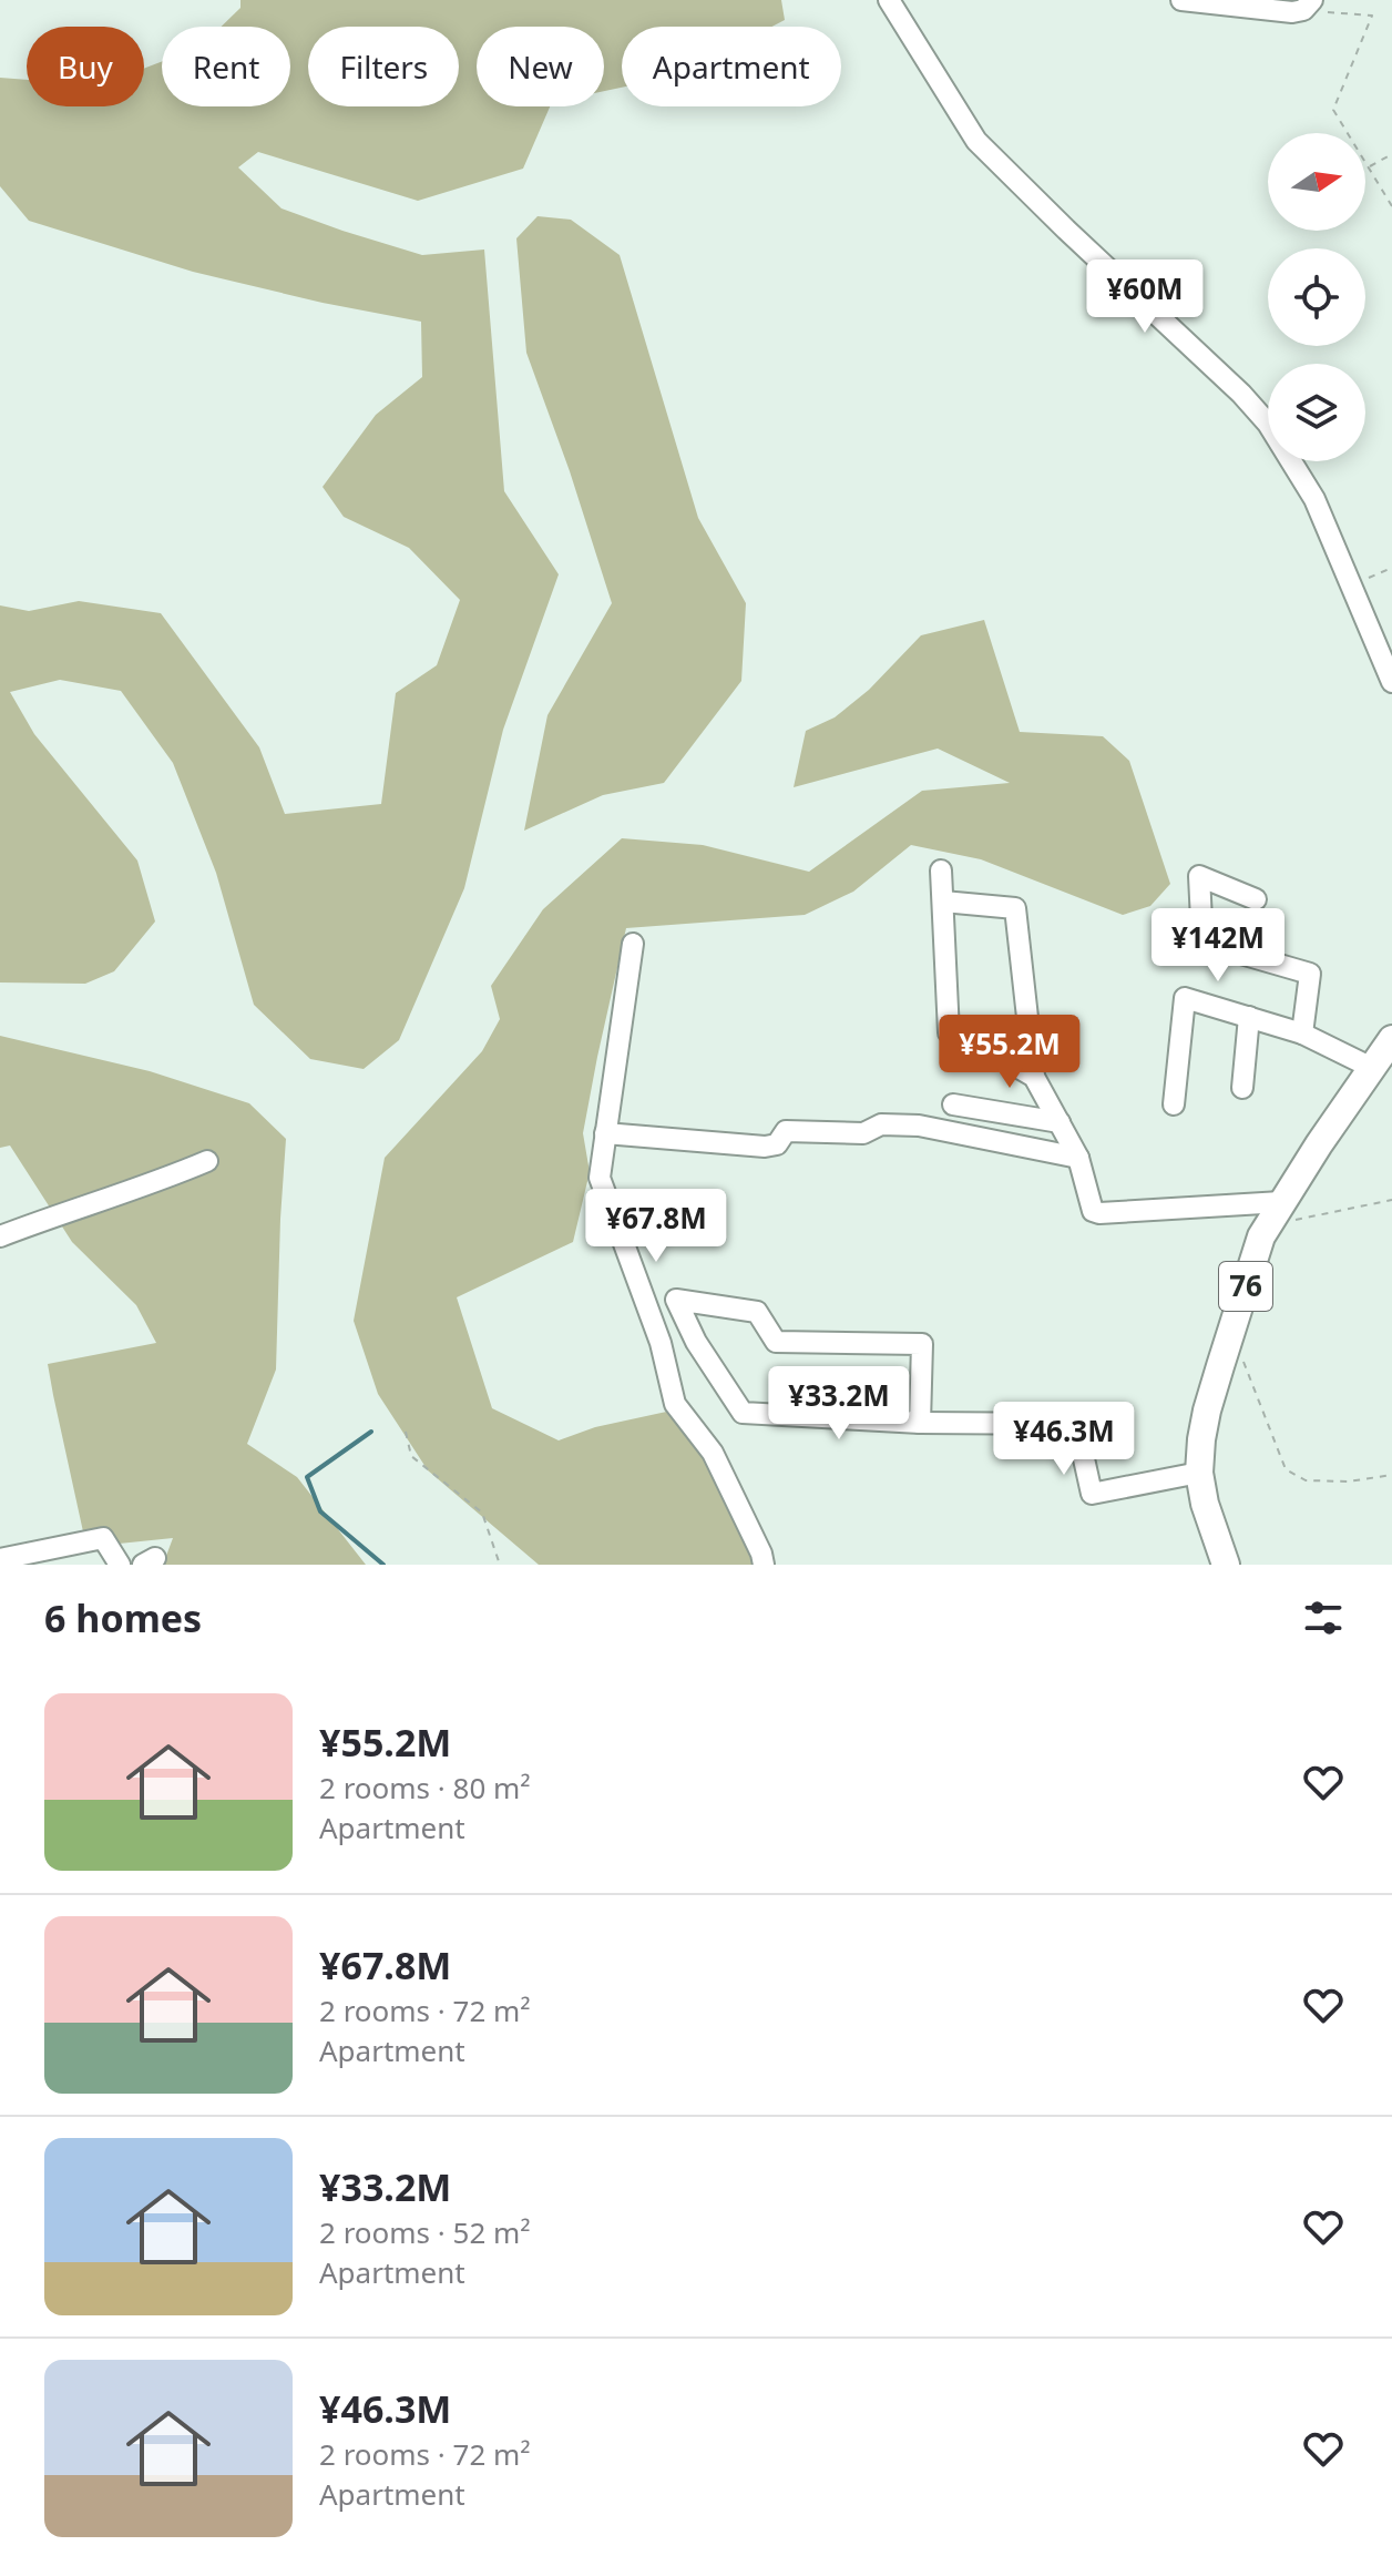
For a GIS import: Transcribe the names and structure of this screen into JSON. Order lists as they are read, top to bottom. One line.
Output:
{"streets":{"main road":["76"]},"north":"right","page":{"chip":["Buy","Rent","Filters","New","Apartment"],"price":["¥60M","¥142M","¥55.2M","¥67.8M","¥33.2M","¥46.3M"],"heading":"6 homes","list":[{"name":"¥55.2M","note":"2 rooms · 80 m² · Apartment"},{"name":"¥67.8M","note":"2 rooms · 72 m² · Apartment"},{"name":"¥33.2M","note":"2 rooms · 52 m² · Apartment"},{"name":"¥46.3M","note":"2 rooms · 72 m² · Apartment"}]}}
